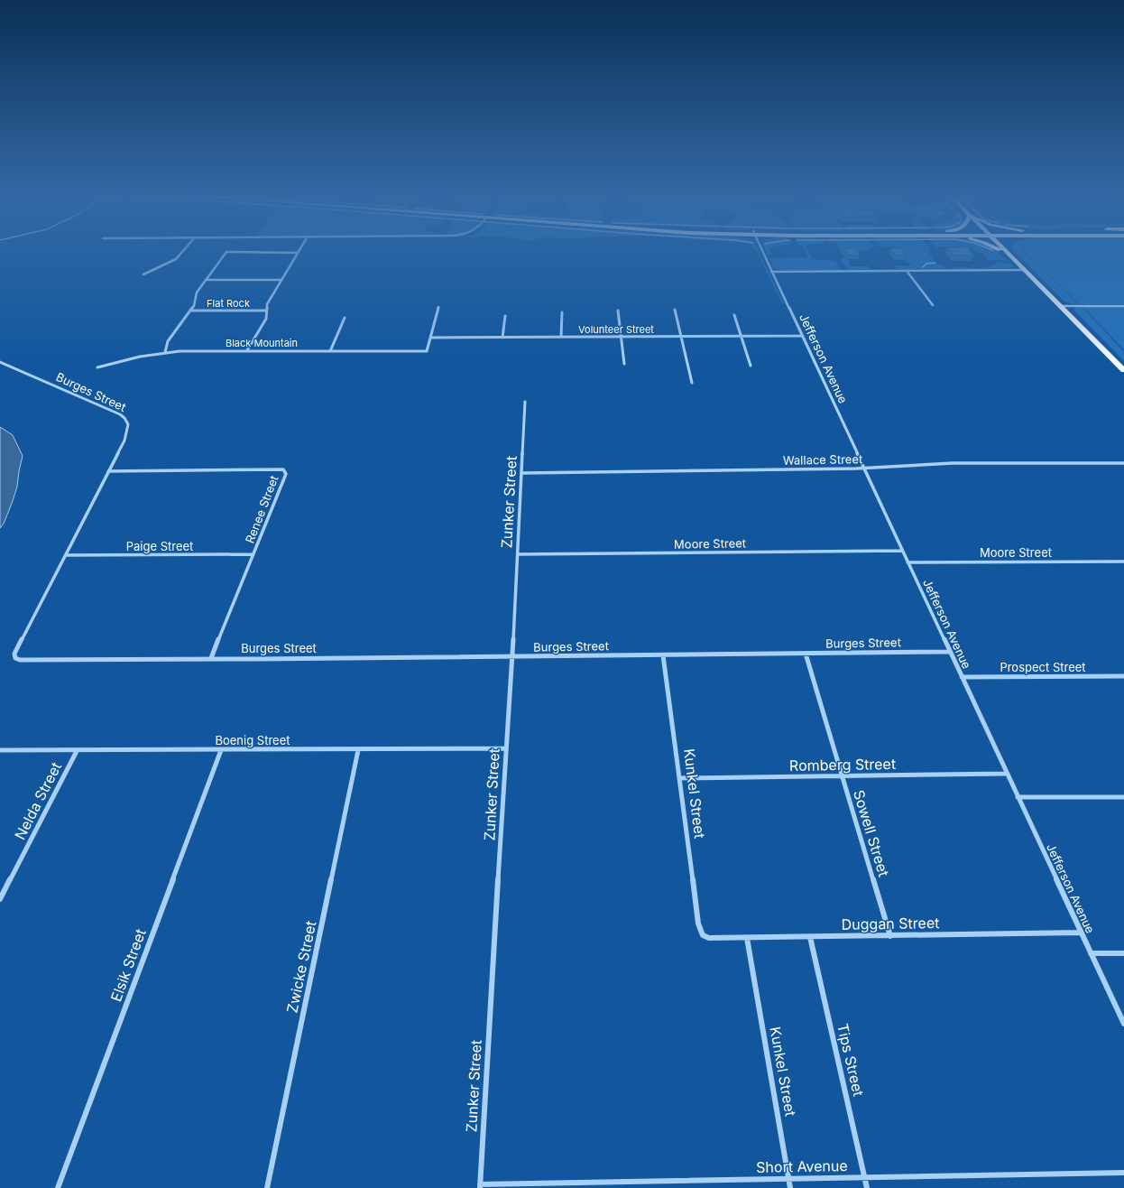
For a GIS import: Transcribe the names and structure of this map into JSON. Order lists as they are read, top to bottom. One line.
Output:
{"streets":{"street":["Flat Rock","Volunteer Street","Black Mountain","Jefferson Avenue","Burges Street","Wallace Street","Zunker Street","Renee Street","Moore Street","Paige Street","Prospect Street","Boenig Street","Romberg Street","Kunkel Street","Nelda Street","Sowell Street","Duggan Street","Elsik Street","Zwicke Street","Tips Street","Short Avenue"]},"crossings":[["Volunteer Street","Black Mountain"],["Volunteer Street","Jefferson Avenue"],["Jefferson Avenue","Burges Street"],["Jefferson Avenue","Wallace Street"],["Jefferson Avenue","Moore Street"],["Jefferson Avenue","Prospect Street"],["Jefferson Avenue","Romberg Street"],["Jefferson Avenue","Duggan Street"],["Burges Street","Zunker Street"],["Burges Street","Renee Street"],["Burges Street","Paige Street"],["Burges Street","Kunkel Street"],["Burges Street","Sowell Street"],["Wallace Street","Zunker Street"],["Zunker Street","Moore Street"],["Zunker Street","Boenig Street"],["Zunker Street","Short Avenue"],["Renee Street","Paige Street"],["Boenig Street","Nelda Street"],["Boenig Street","Elsik Street"],["Boenig Street","Zwicke Street"],["Romberg Street","Kunkel Street"],["Romberg Street","Sowell Street"],["Kunkel Street","Duggan Street"],["Kunkel Street","Short Avenue"],["Sowell Street","Duggan Street"],["Duggan Street","Tips Street"],["Tips Street","Short Avenue"]]}
